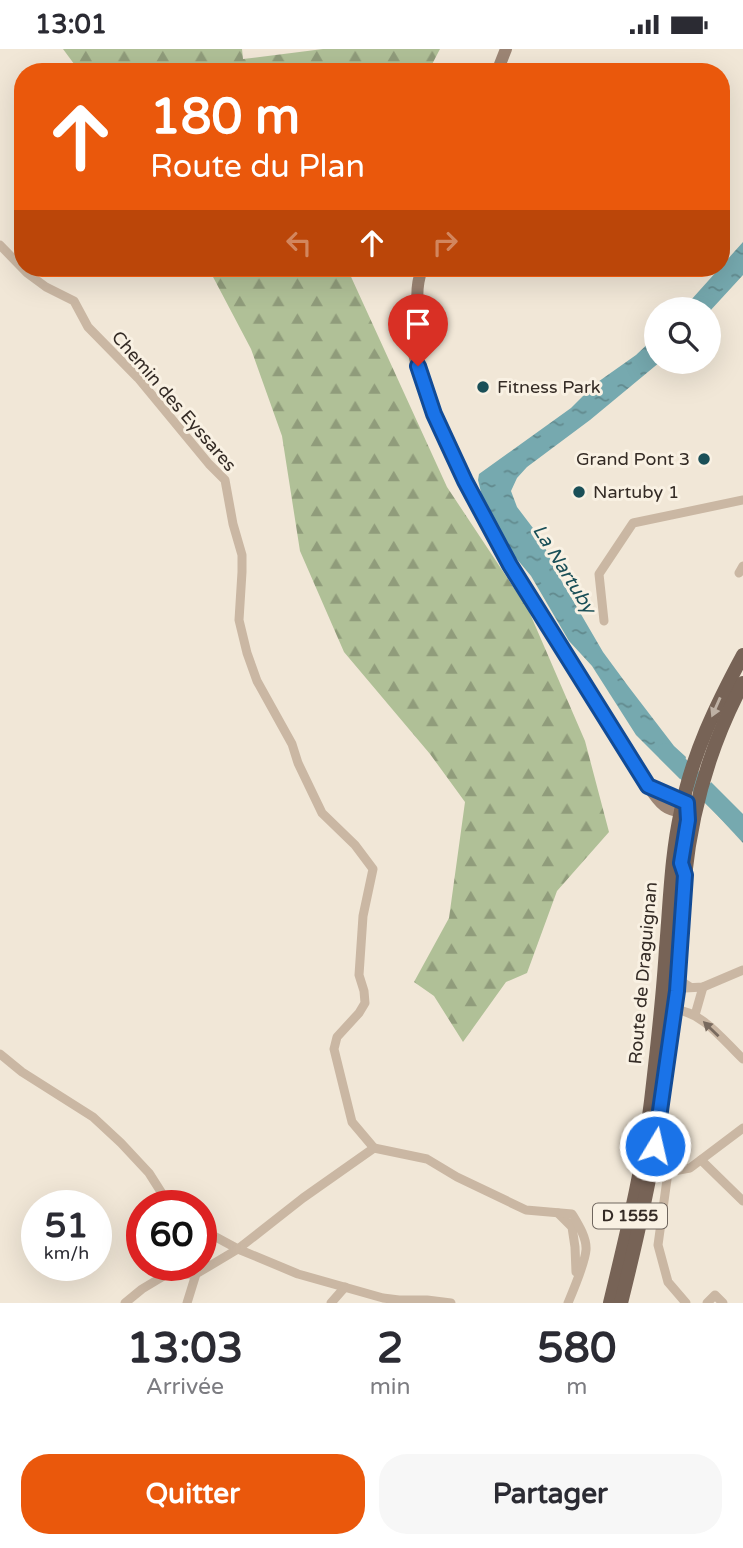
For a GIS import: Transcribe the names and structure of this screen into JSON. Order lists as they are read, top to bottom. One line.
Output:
{"streets":{"main road":["Route de Draguignan","D 1555"],"street":["Chemin des Eyssares"]},"water":["La Nartuby"],"places":["Fitness Park","Grand Pont 3","Nartuby 1"],"page":{"status":"13:01","turn":["180 m","Route du Plan"],"speed":"51 km/h","limit":"60","eta":["13:03","Arrivée","2","min","580","m"],"buttons":["Quitter","Partager"]}}
